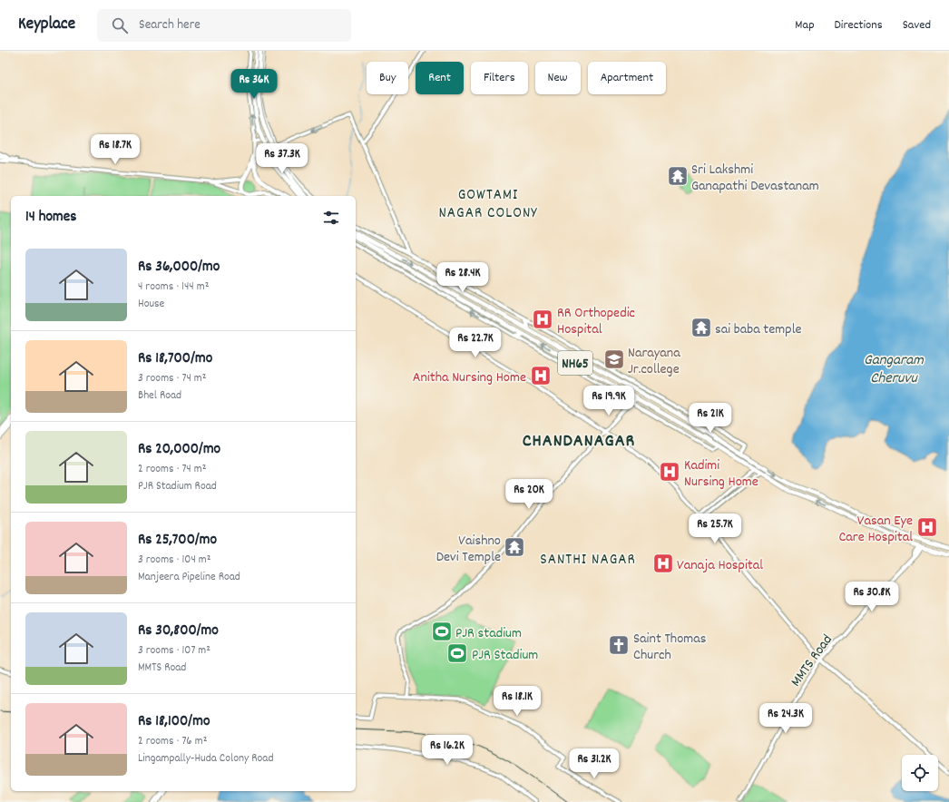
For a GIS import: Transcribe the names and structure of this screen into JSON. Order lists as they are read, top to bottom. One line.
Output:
{"streets":{"main road":["NH65","MMTS Road"]},"crossings":[["NH65","MMTS Road"]],"districts":["GOWTAMI NAGAR COLONY","CHANDANAGAR","SANTHI NAGAR"],"water":["Gangaram Cheruvu"],"places":{"temple":["Sri Lakshmi Ganapathi Devastanam","sai baba temple","Vaishno Devi Temple"],"hospital":["RR Orthopedic Hospital","Anitha Nursing Home","Kadimi Nursing Home","Vasan Eye Care Hospital","Vanaja Hospital"],"school or university":["Narayana Jr.college"],"sports":["PJR stadium","PJR Stadium"],"church":["Saint Thomas Church"]},"page":{"header":"Keyplace","search":"Search here","nav":["Map","Directions","Saved"],"chip":["Buy","Rent","Filters","New","Apartment"],"price":["Rs 36K","Rs 18.7K","Rs 37.3K","Rs 28.4K","Rs 22.7K","Rs 19.9K","Rs 21K","Rs 20K","Rs 25.7K","Rs 30.8K","Rs 18.1K","Rs 24.3K","Rs 16.2K","Rs 31.2K"],"heading":"14 homes","list":[{"name":"Rs 36,000/mo","note":"4 rooms · 144 m² · House"},{"name":"Rs 18,700/mo","note":"3 rooms · 74 m² · Bhel Road"},{"name":"Rs 20,000/mo","note":"2 rooms · 74 m² · PJR Stadium Road"},{"name":"Rs 25,700/mo","note":"3 rooms · 104 m² · Manjeera Pipeline Road"},{"name":"Rs 30,800/mo","note":"3 rooms · 107 m² · MMTS Road"},{"name":"Rs 18,100/mo","note":"2 rooms · 76 m² · Lingampally-Huda Colony Road"}]}}
